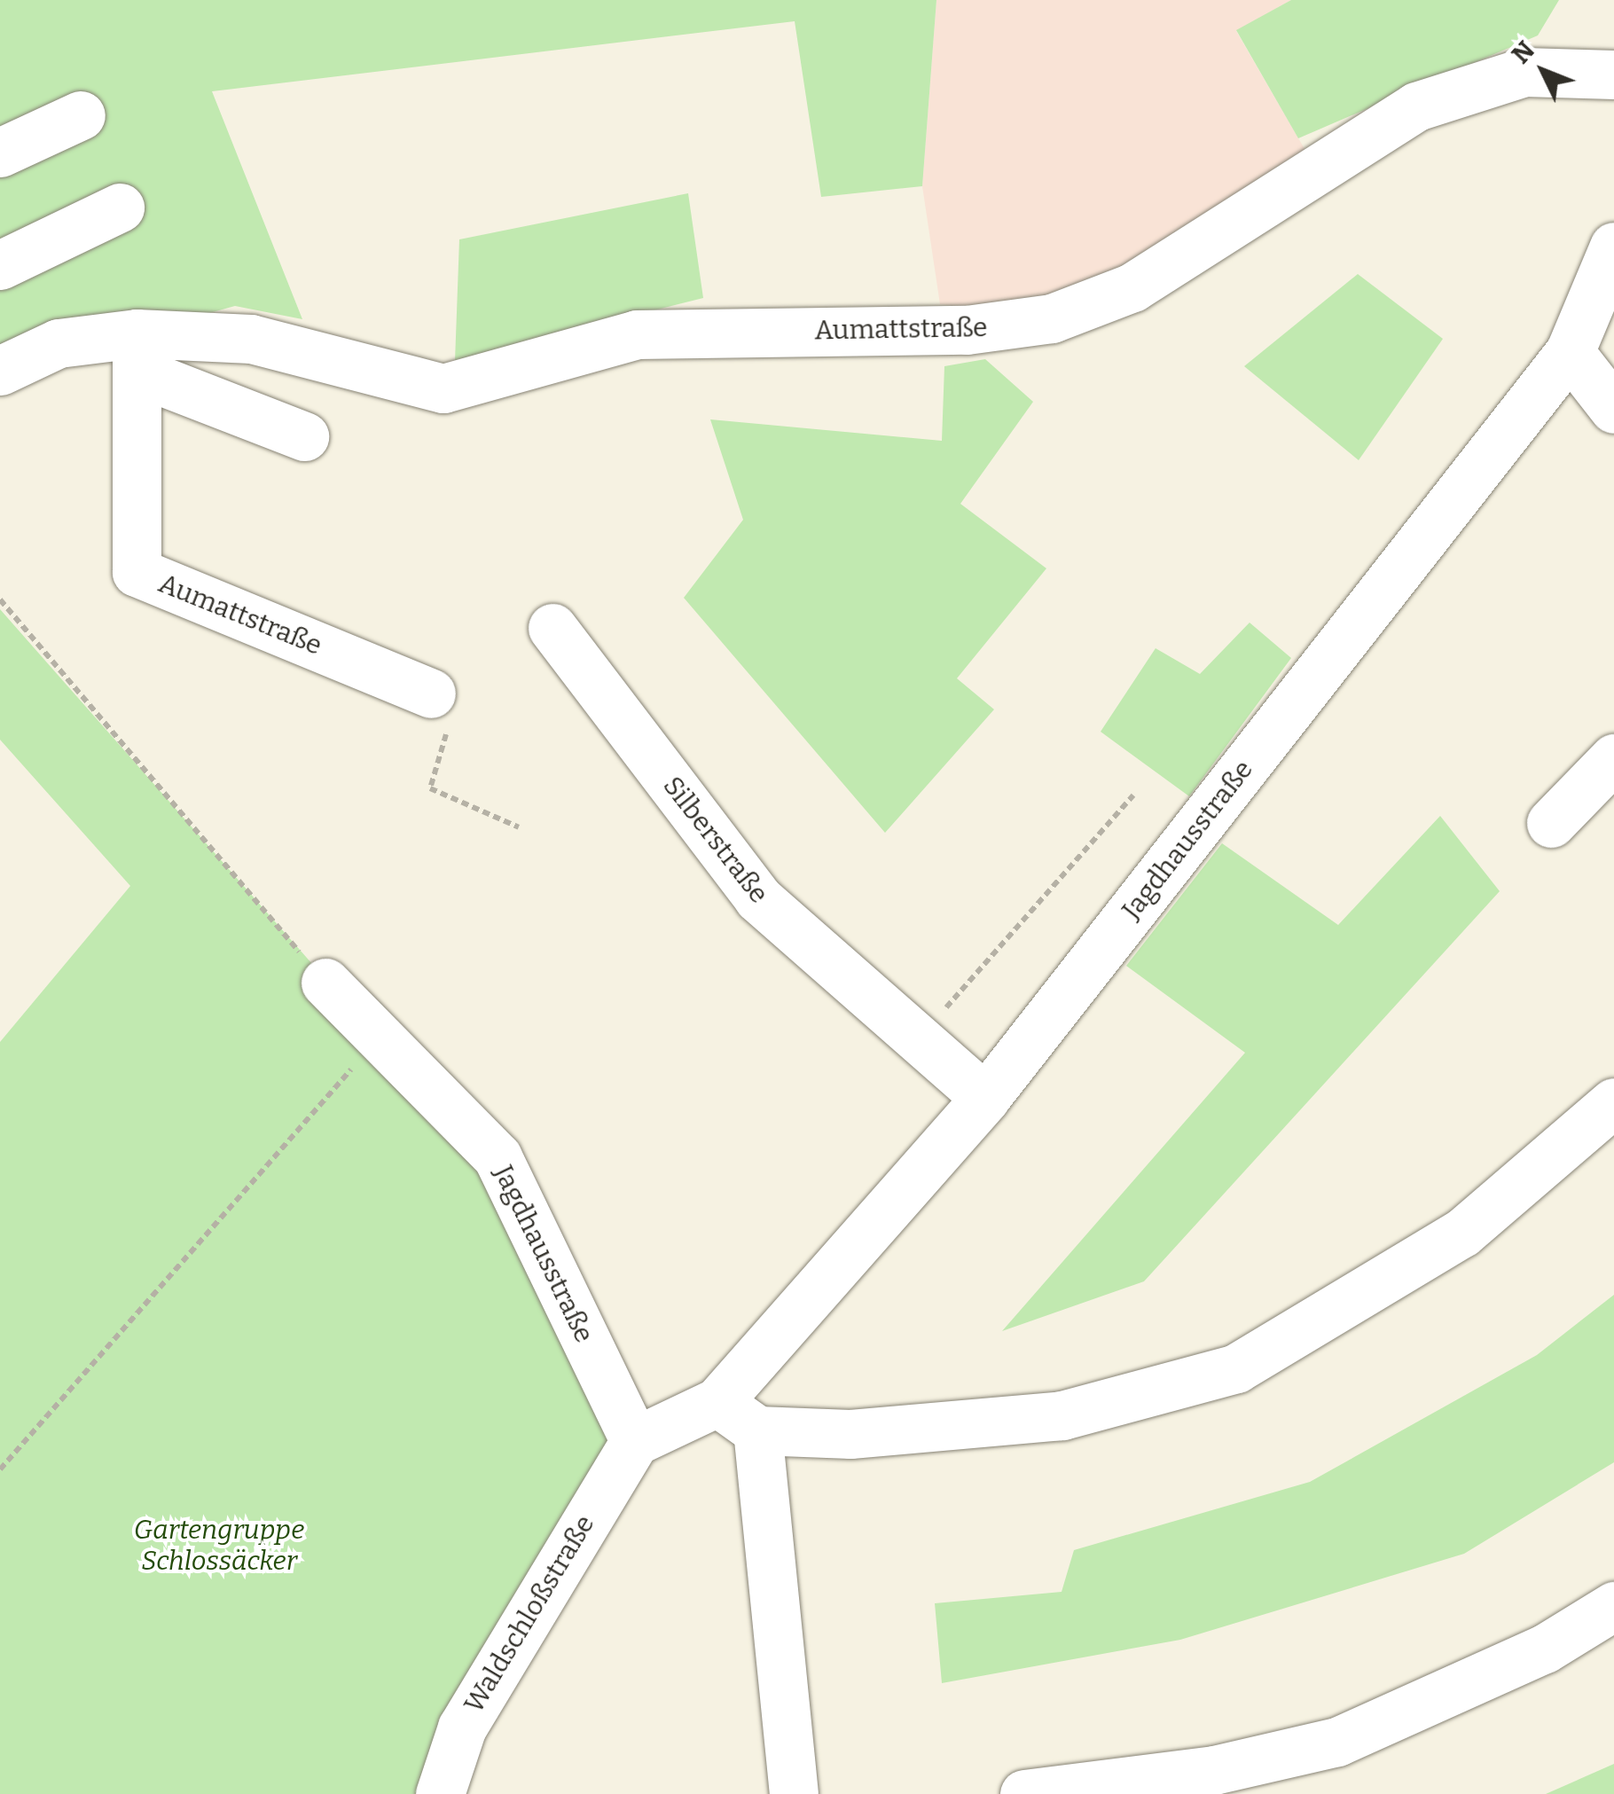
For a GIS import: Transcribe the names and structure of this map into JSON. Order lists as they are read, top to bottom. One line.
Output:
{"streets":{"street":["Aumattstraße","Silberstraße","Jagdhausstraße","Waldschloßstraße"]},"crossings":[["Silberstraße","Jagdhausstraße"],["Jagdhausstraße","Waldschloßstraße"]],"parks":["Gartengruppe Schlossäcker"],"north":"top left"}
